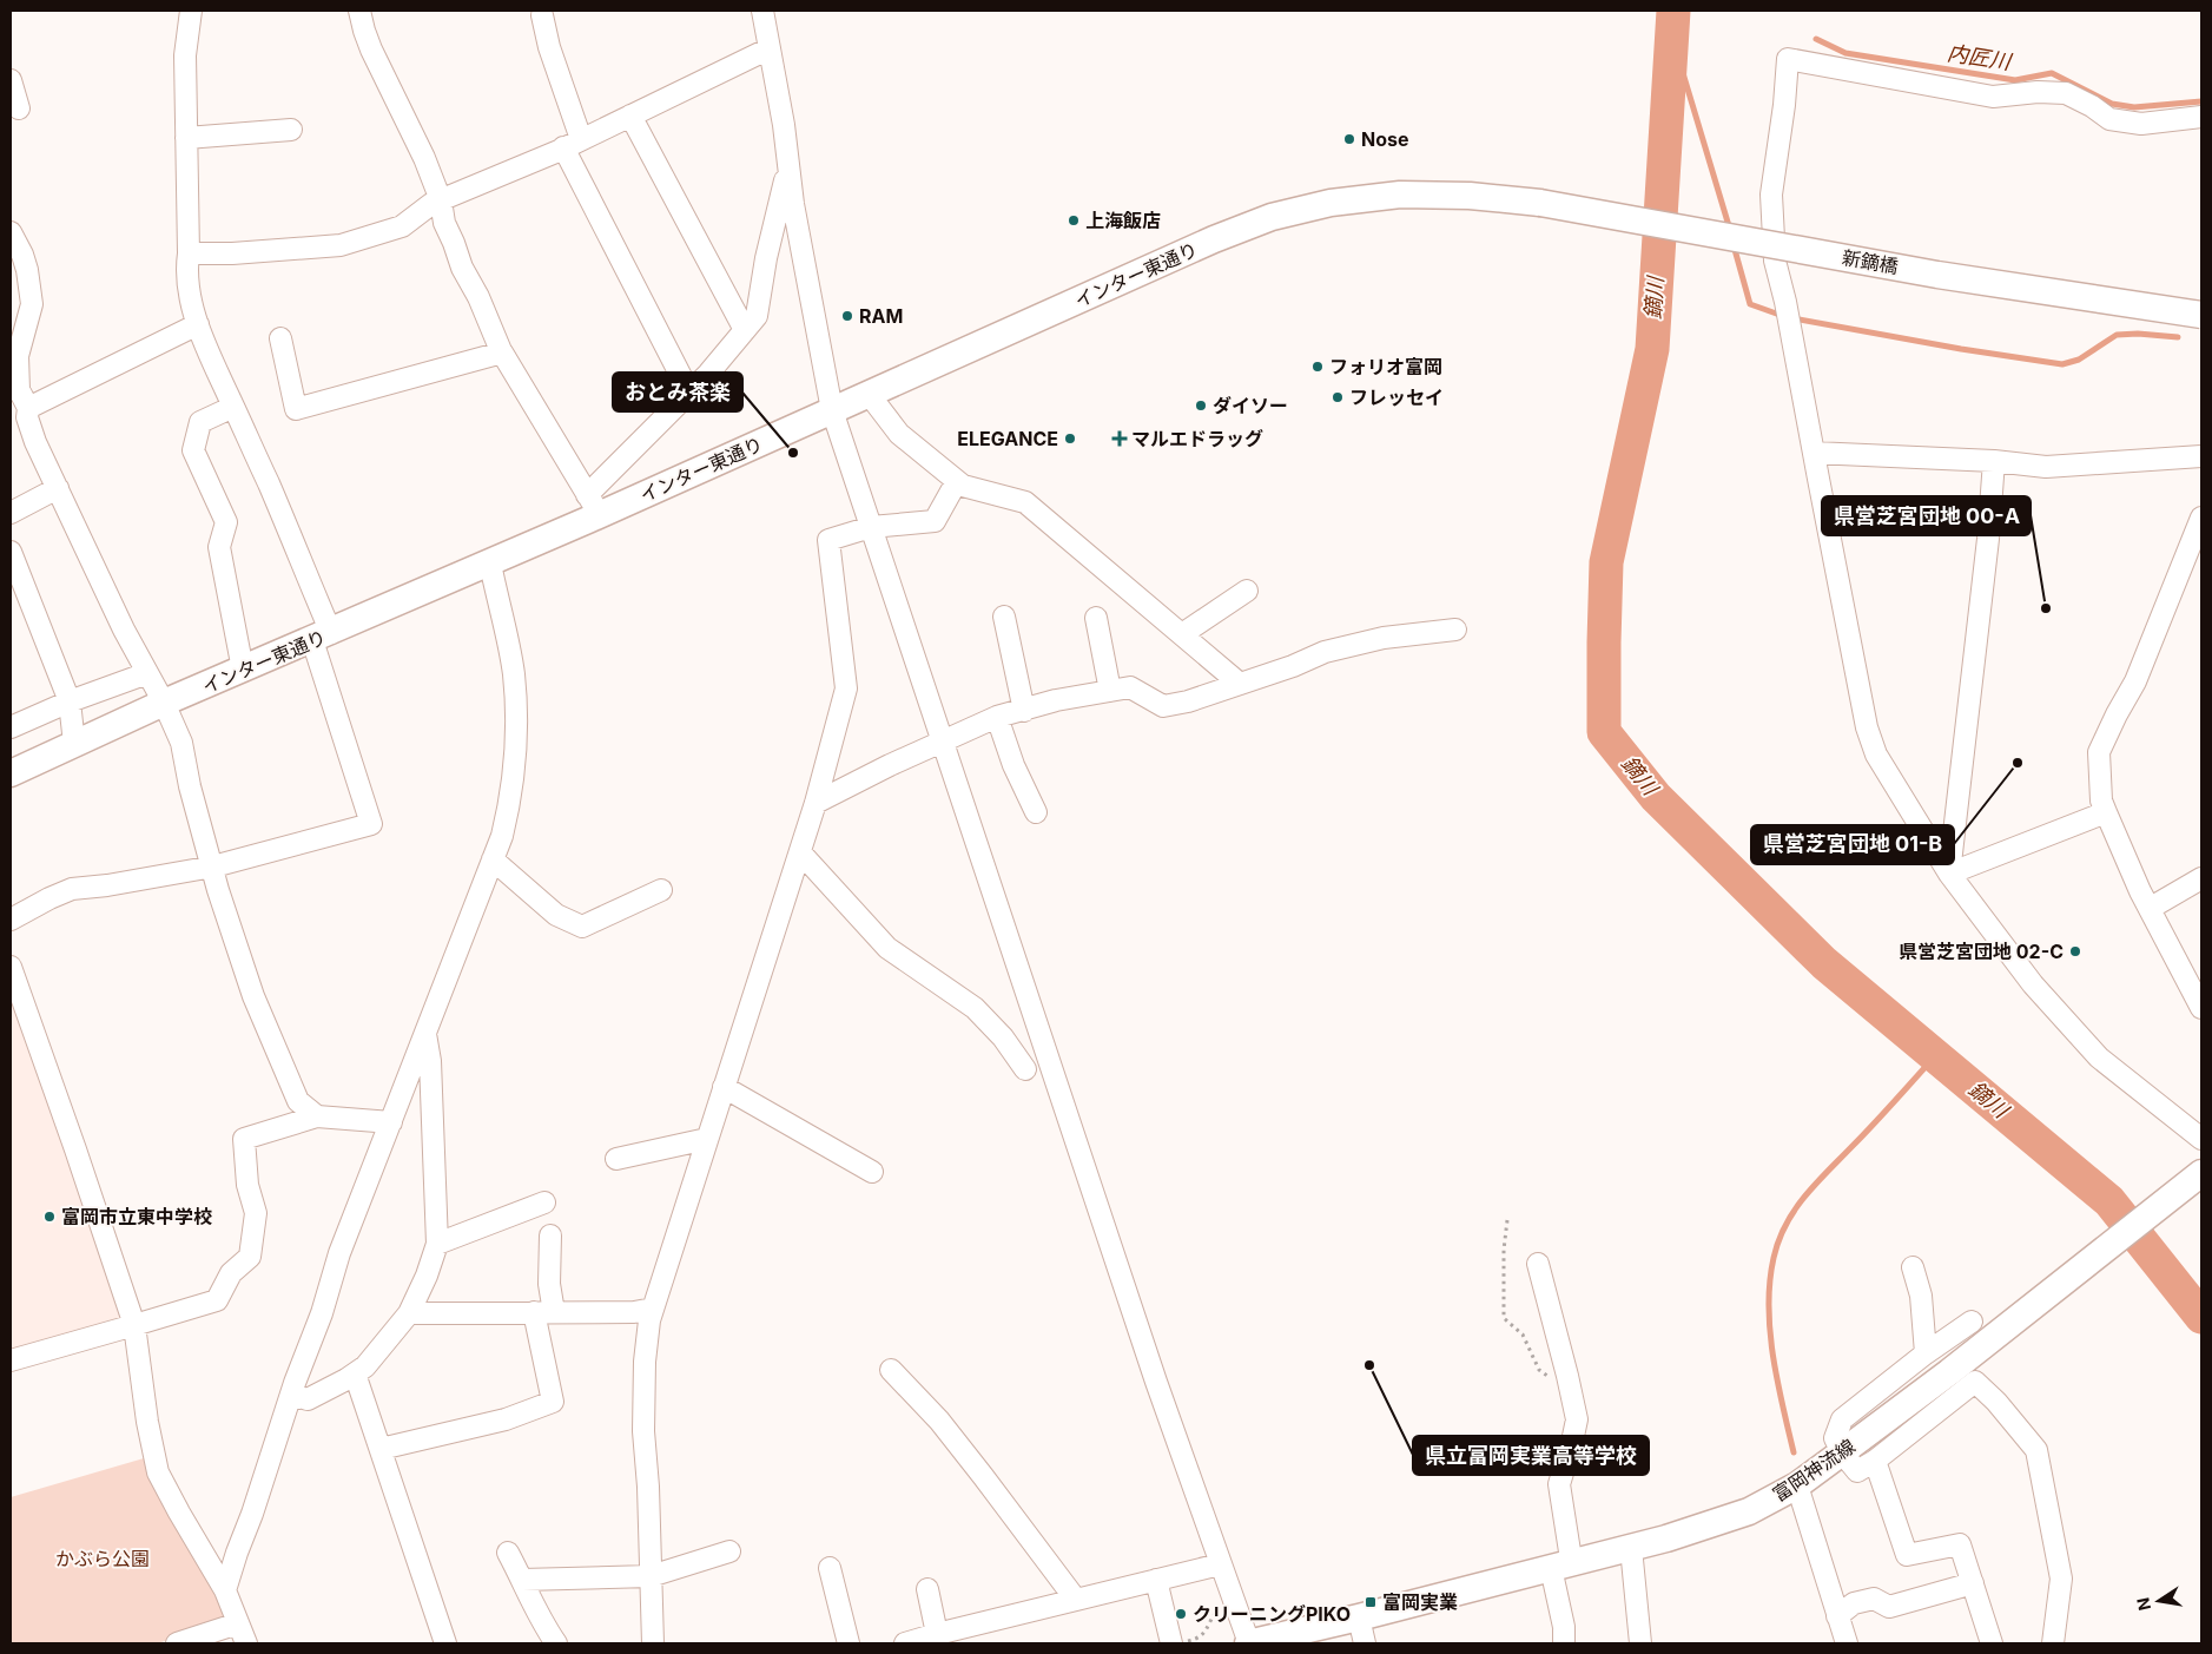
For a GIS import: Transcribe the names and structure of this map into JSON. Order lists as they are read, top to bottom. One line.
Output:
{"streets":{"main road":["新鏑橋","インター東通り","富岡神流線"]},"crossings":[["新鏑橋","インター東通り"]],"water":["内匠川","鏑川"],"parks":["かぶら公園"],"places":{"other":["Nose","上海飯店","RAM","フォリオ富岡","フレッセイ","ダイソー","ELEGANCE","おとみ茶楽","県営芝宮団地 00-A","県営芝宮団地 01-B","県営芝宮団地 02-C","富岡市立東中学校","県立富岡実業高等学校","クリーニングPIKO"],"health":["マルエドラッグ"],"transit":["富岡実業"]},"north":"left"}
